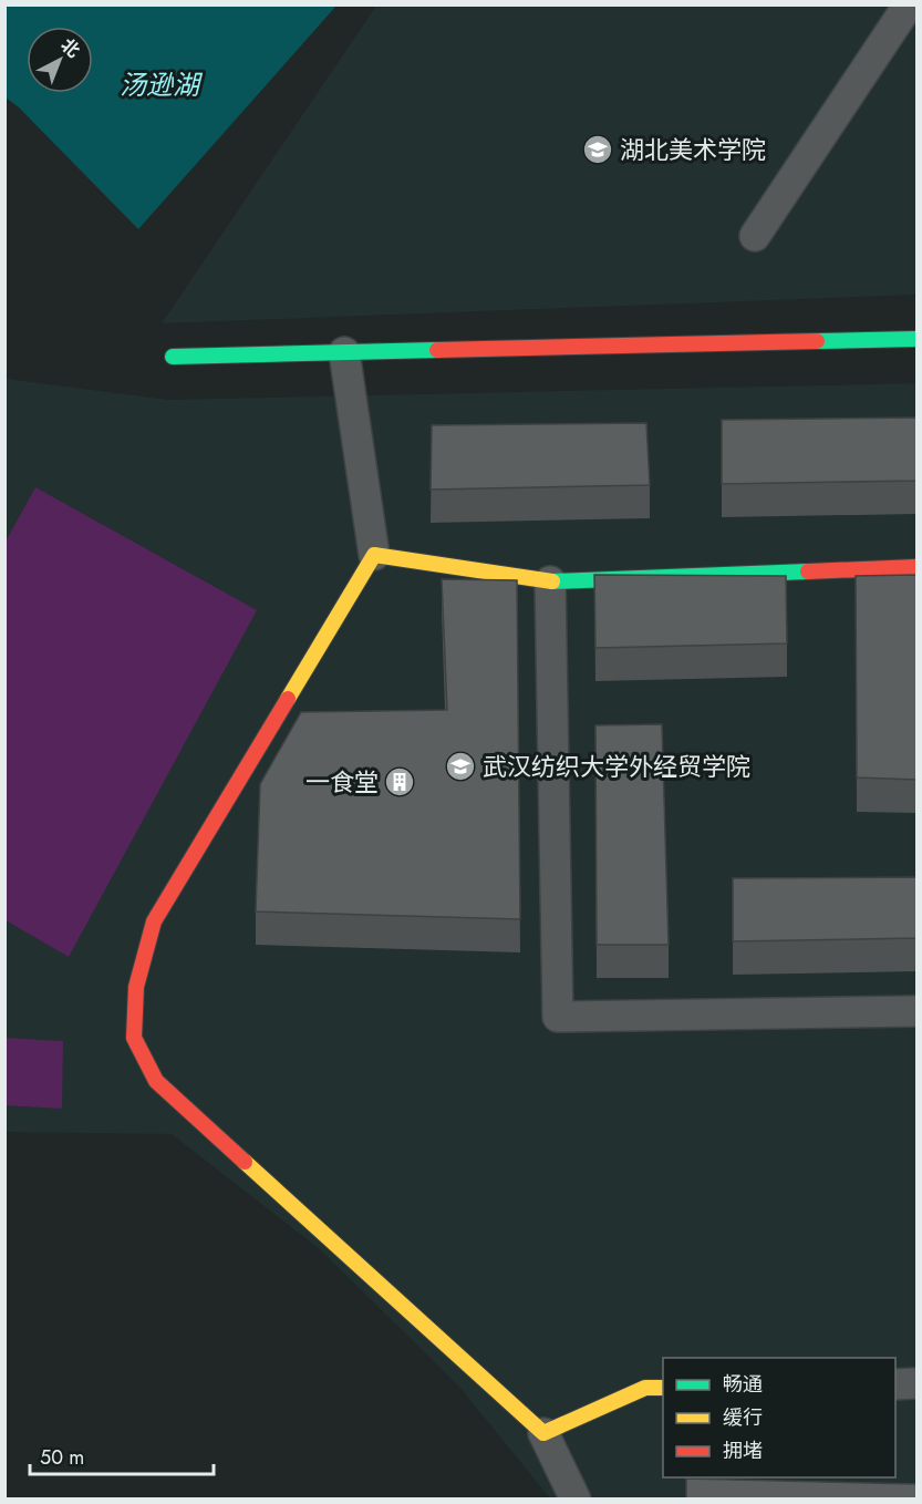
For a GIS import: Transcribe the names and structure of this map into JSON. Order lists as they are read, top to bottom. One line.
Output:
{"water":["汤逊湖"],"places":{"school or university":["湖北美术学院","武汉纺织大学外经贸学院"],"building":["一食堂"]},"legend":["畅通","缓行","拥堵"],"scale_bar":"50 m","north":"top right"}
